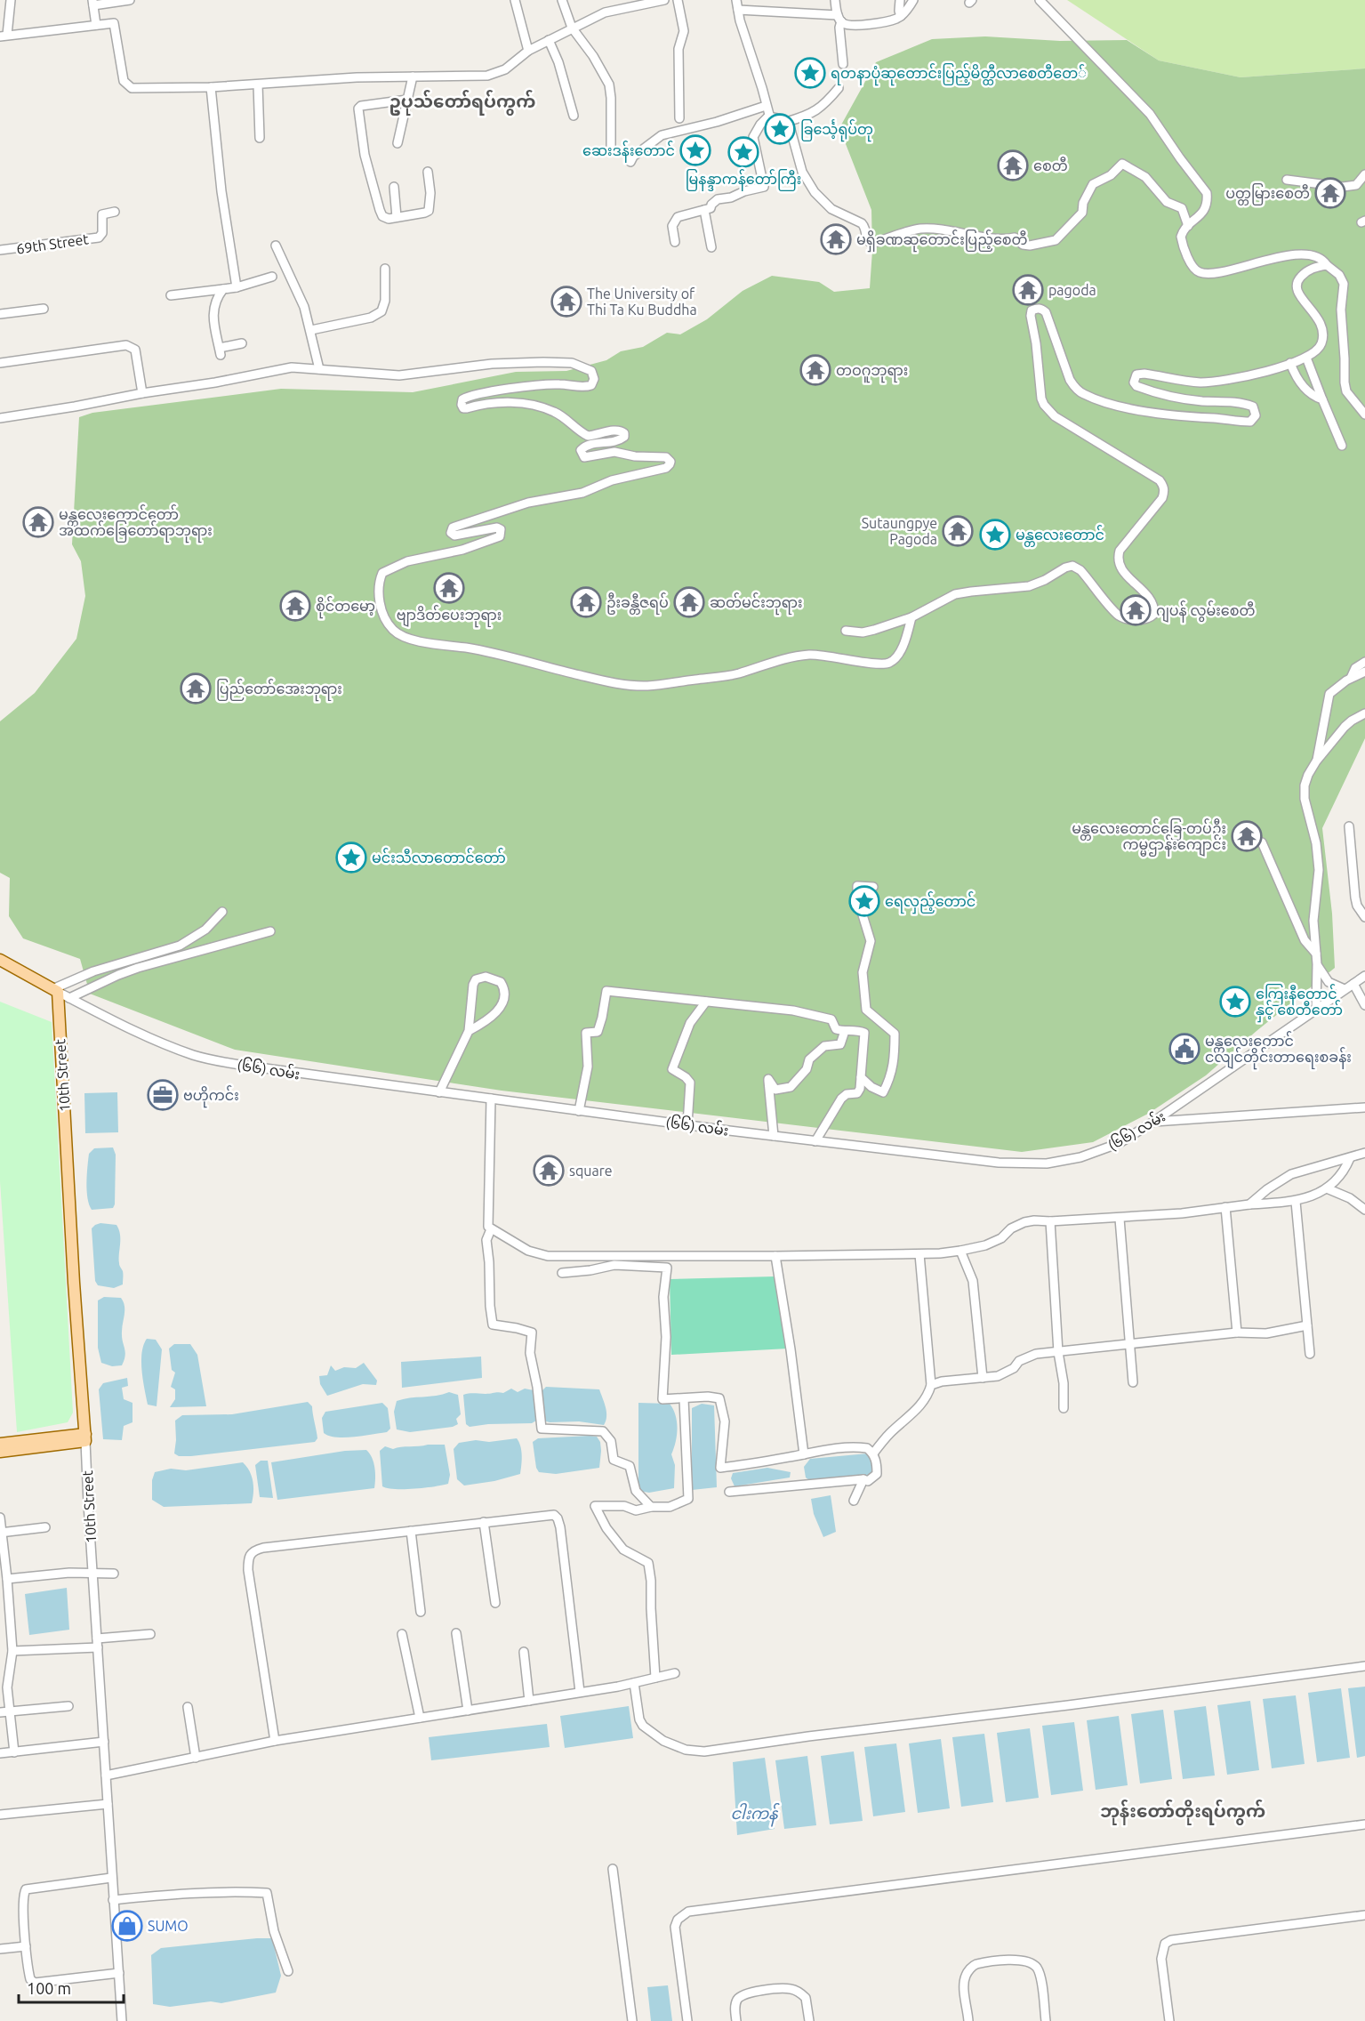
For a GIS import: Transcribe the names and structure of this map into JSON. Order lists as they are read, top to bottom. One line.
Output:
{"streets":{"main road":["(၆၆) လမ်း","10th Street"],"street":["69th Street"]},"crossings":[["(၆၆) လမ်း","10th Street"]],"districts":["ဥပုသ်တော်ရပ်ကွက်","ဘုန်းတော်တိုးရပ်ကွက်"],"water":["ငါးကန်"],"places":{"place":["ရတနာပုံဆုတောင်းပြည့်မိတ္ထီလာစေတီတေ်","ခြင်္သေ့ရုပ်တု","ဆေးဒန်းတောင်","မြနန္ဒာကန်တော်ကြီး","မန္တလေးတောင်","မင်းသီလာတောင်တော်","ရေလှည့်တောင်","ကြေးနီတောင် နှင့် စေတီတော်"],"temple":["စေတီ","ပတ္တမြားစေတီ","မရှိခဏဆုတောင်းပြည့်စေတီ","pagoda","The University of Thi Ta Ku Buddha","တဝဂူဘုရား","မန္တ‌လေးတောင်တော် အထက်ခြေတော်ရာဘုရား‌","Sutaungpye Pagoda","ဗျာဒိတ်ပေးဘုရား","ဦးခန္တီဇရပ်","ဆတ်မင်းဘုရား","စိုင်တမော့","ဂျပန် လွမ်းစေတီ","ပြည်တော်အေးဘုရား","မန္တလေးတောင်ခြေ-တပ်ဦး ကမ္မဌာန်းကျောင်း","square"],"public building":["မန္တလေးတောင် ငလျင်တိုင်းတာရေးစခန်း"],"office":["ဗဟိုကင်း"],"shop":["SUMO"]},"scale_bar":"100 m"}
